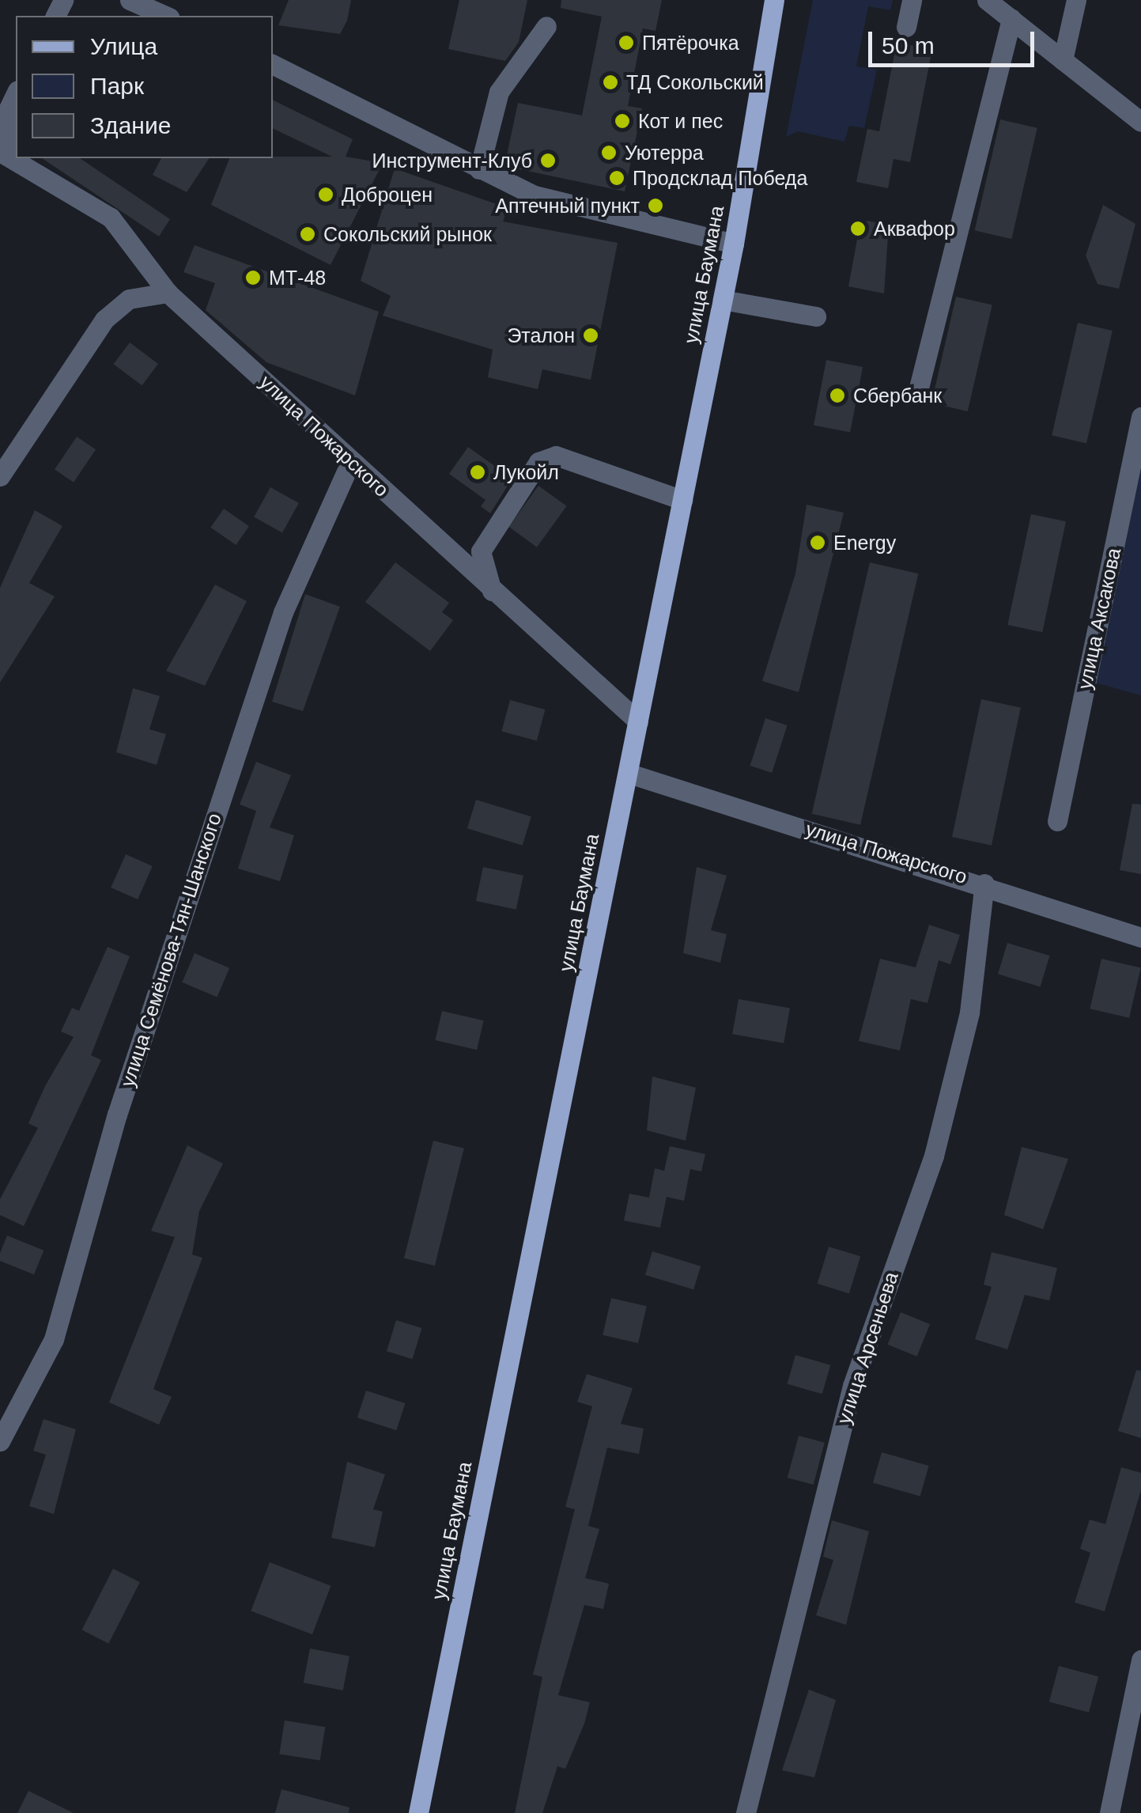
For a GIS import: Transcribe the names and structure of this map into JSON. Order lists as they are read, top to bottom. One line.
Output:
{"streets":{"main road":["улица Баумана"],"street":["улица Пожарского","улица Аксакова","улица Семёнова-Тян-Шанского","улица Арсеньева"]},"crossings":[["улица Баумана","улица Пожарского"],["улица Пожарского","улица Семёнова-Тян-Шанского"],["улица Пожарского","улица Арсеньева"]],"places":["Пятёрочка","ТД Сокольский","Кот и пес","Уютерра","Инструмент-Клуб","Продсклад Победа","Доброцен","Аптечный пункт","Аквафор","Сокольский рынок","МТ-48","Эталон","Сбербанк","Лукойл","Energy"],"legend":["Улица","Парк","Здание"],"scale_bar":"50 m"}
